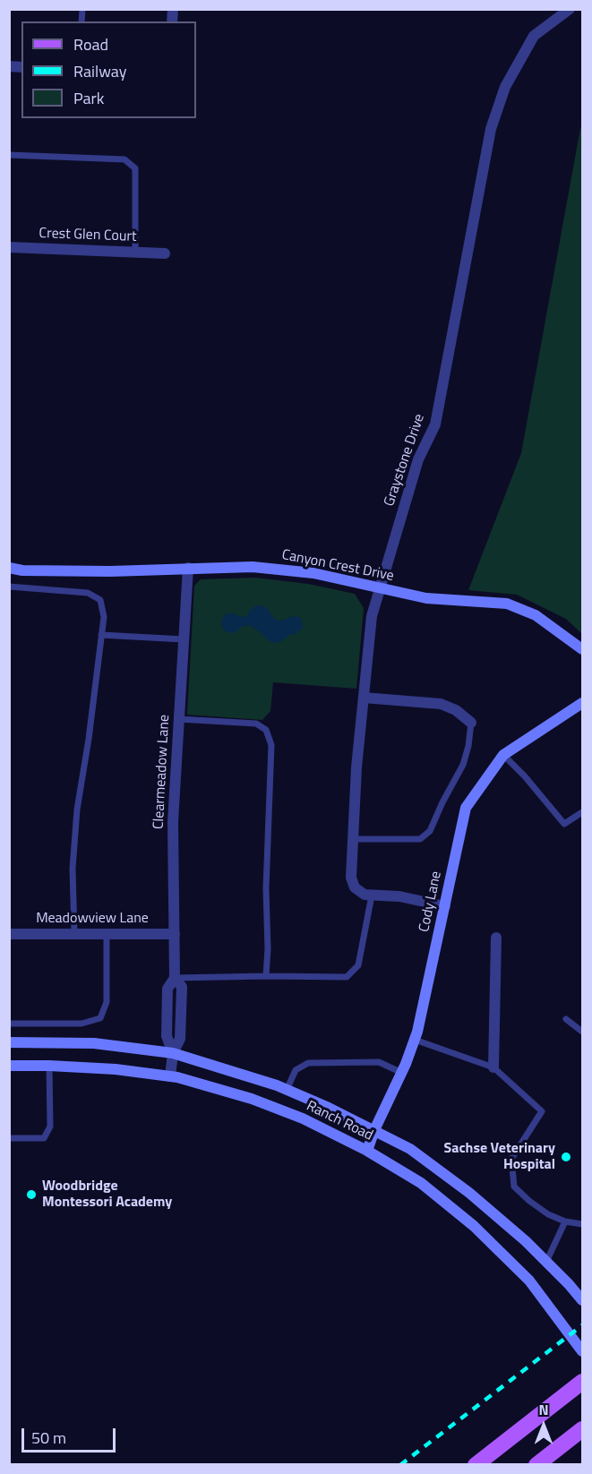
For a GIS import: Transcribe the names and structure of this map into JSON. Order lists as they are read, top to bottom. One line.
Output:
{"streets":{"main road":["Canyon Crest Drive","Cody Lane","Ranch Road"],"street":["Crest Glen Court","Graystone Drive","Clearmeadow Lane","Meadowview Lane"]},"crossings":[["Graystone Drive","Canyon Crest Drive"],["Canyon Crest Drive","Clearmeadow Lane"],["Clearmeadow Lane","Meadowview Lane"],["Clearmeadow Lane","Ranch Road"],["Cody Lane","Ranch Road"]],"places":["Sachse Veterinary Hospital","Woodbridge Montessori Academy"],"legend":["Road","Railway","Park"],"scale_bar":"50 m","north":"top"}
